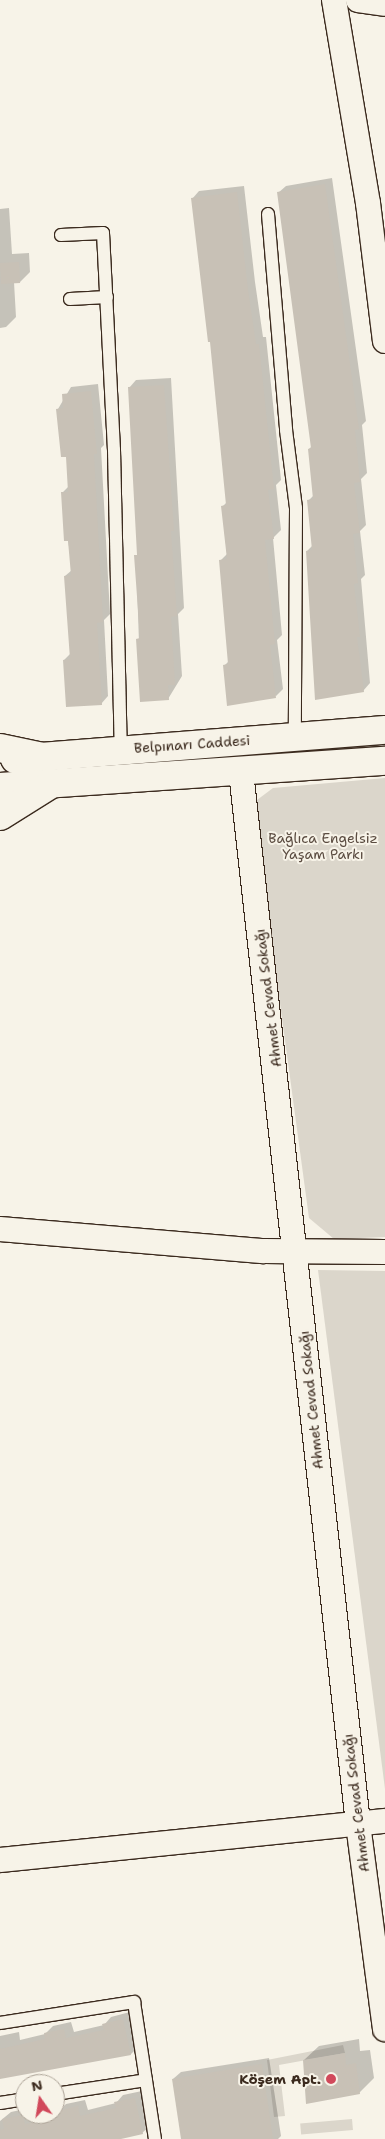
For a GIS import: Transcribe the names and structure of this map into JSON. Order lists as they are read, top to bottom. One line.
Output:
{"streets":{"street":["Belpınarı Caddesi","Ahmet Cevad Sokağı"]},"parks":["Bağlıca Engelsiz Yaşam Parkı"],"places":["Köşem Apt."],"north":"top"}
